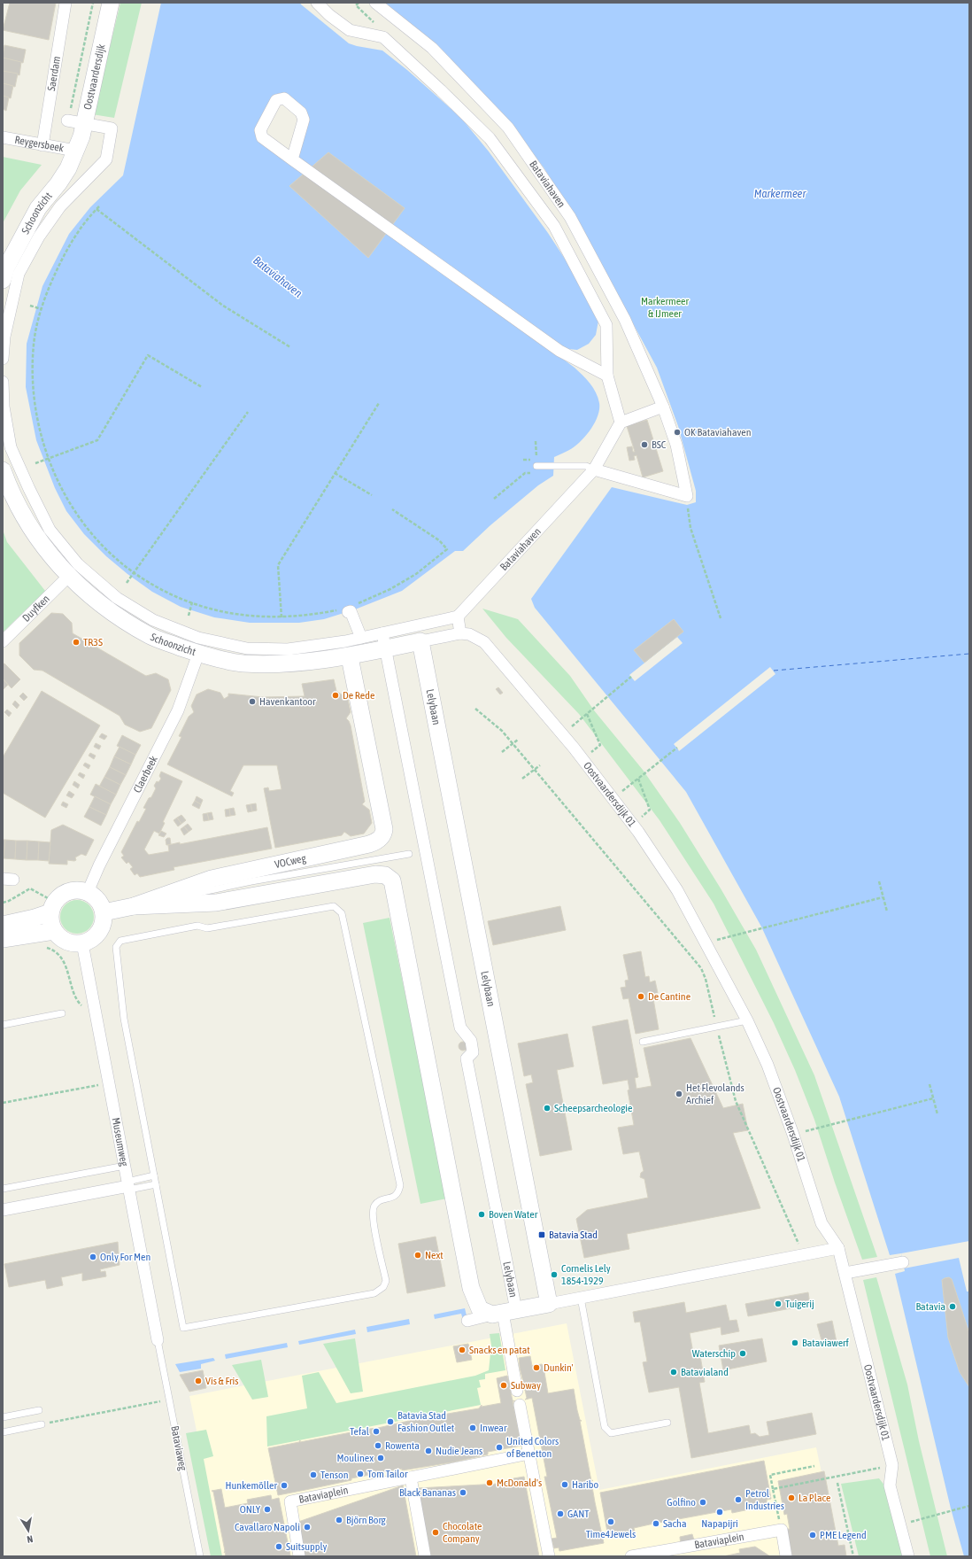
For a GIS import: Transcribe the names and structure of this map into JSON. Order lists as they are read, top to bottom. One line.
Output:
{"streets":{"street":["Saerdam","Oostvaardersdijk","Reygersbeek","Bataviahaven","Schoonzicht","Duyfken","Lelybaan","Claerbeek","Oostvaardersdijk 01","VOCweg","Museumweg","Bataviaplein"],"lane":["Bataviaweg"]},"crossings":[["Saerdam","Reygersbeek"],["Oostvaardersdijk","Reygersbeek"],["Oostvaardersdijk","Schoonzicht"],["Reygersbeek","Schoonzicht"],["Schoonzicht","Duyfken"],["Schoonzicht","Lelybaan"],["Schoonzicht","Claerbeek"],["Schoonzicht","Oostvaardersdijk 01"],["Schoonzicht","VOCweg"],["Lelybaan","Oostvaardersdijk 01"],["Lelybaan","VOCweg"],["Claerbeek","VOCweg"],["Claerbeek","Museumweg"],["VOCweg","Museumweg"],["Museumweg","Bataviaweg"]],"water":["Markermeer","Bataviahaven"],"parks":["Markermeer & IJmeer"],"places":{"other":["OK Bataviahaven","BSC","TR3S","De Rede","Havenkantoor","De Cantine","Het Flevolands Archief","Scheepsarcheologie","Boven Water","Next","Only For Men","Cornelis Lely 1854-1929","Tuigerij","Batavia","Bataviawerf","Snacks en patat","Waterschip","Dunkin'","Batavialand","Vis & Fris","Subway","Batavia Stad Fashion Outlet","Inwear","Tefal","Rowenta","United Colors of Benetton","Nudie Jeans","Moulinex","Tom Tailor","Tenson","McDonald's","Haribo","Hunkemöller","Black Bananas","La Place","Petrol Industries","Golfino","ONLY","Napapijri","GANT","Björn Borg","Time4Jewels","Sacha","Cavallaro Napoli","Chocolate Company","PME Legend","Suitsupply"],"transit":["Batavia Stad"]},"north":"bottom"}
